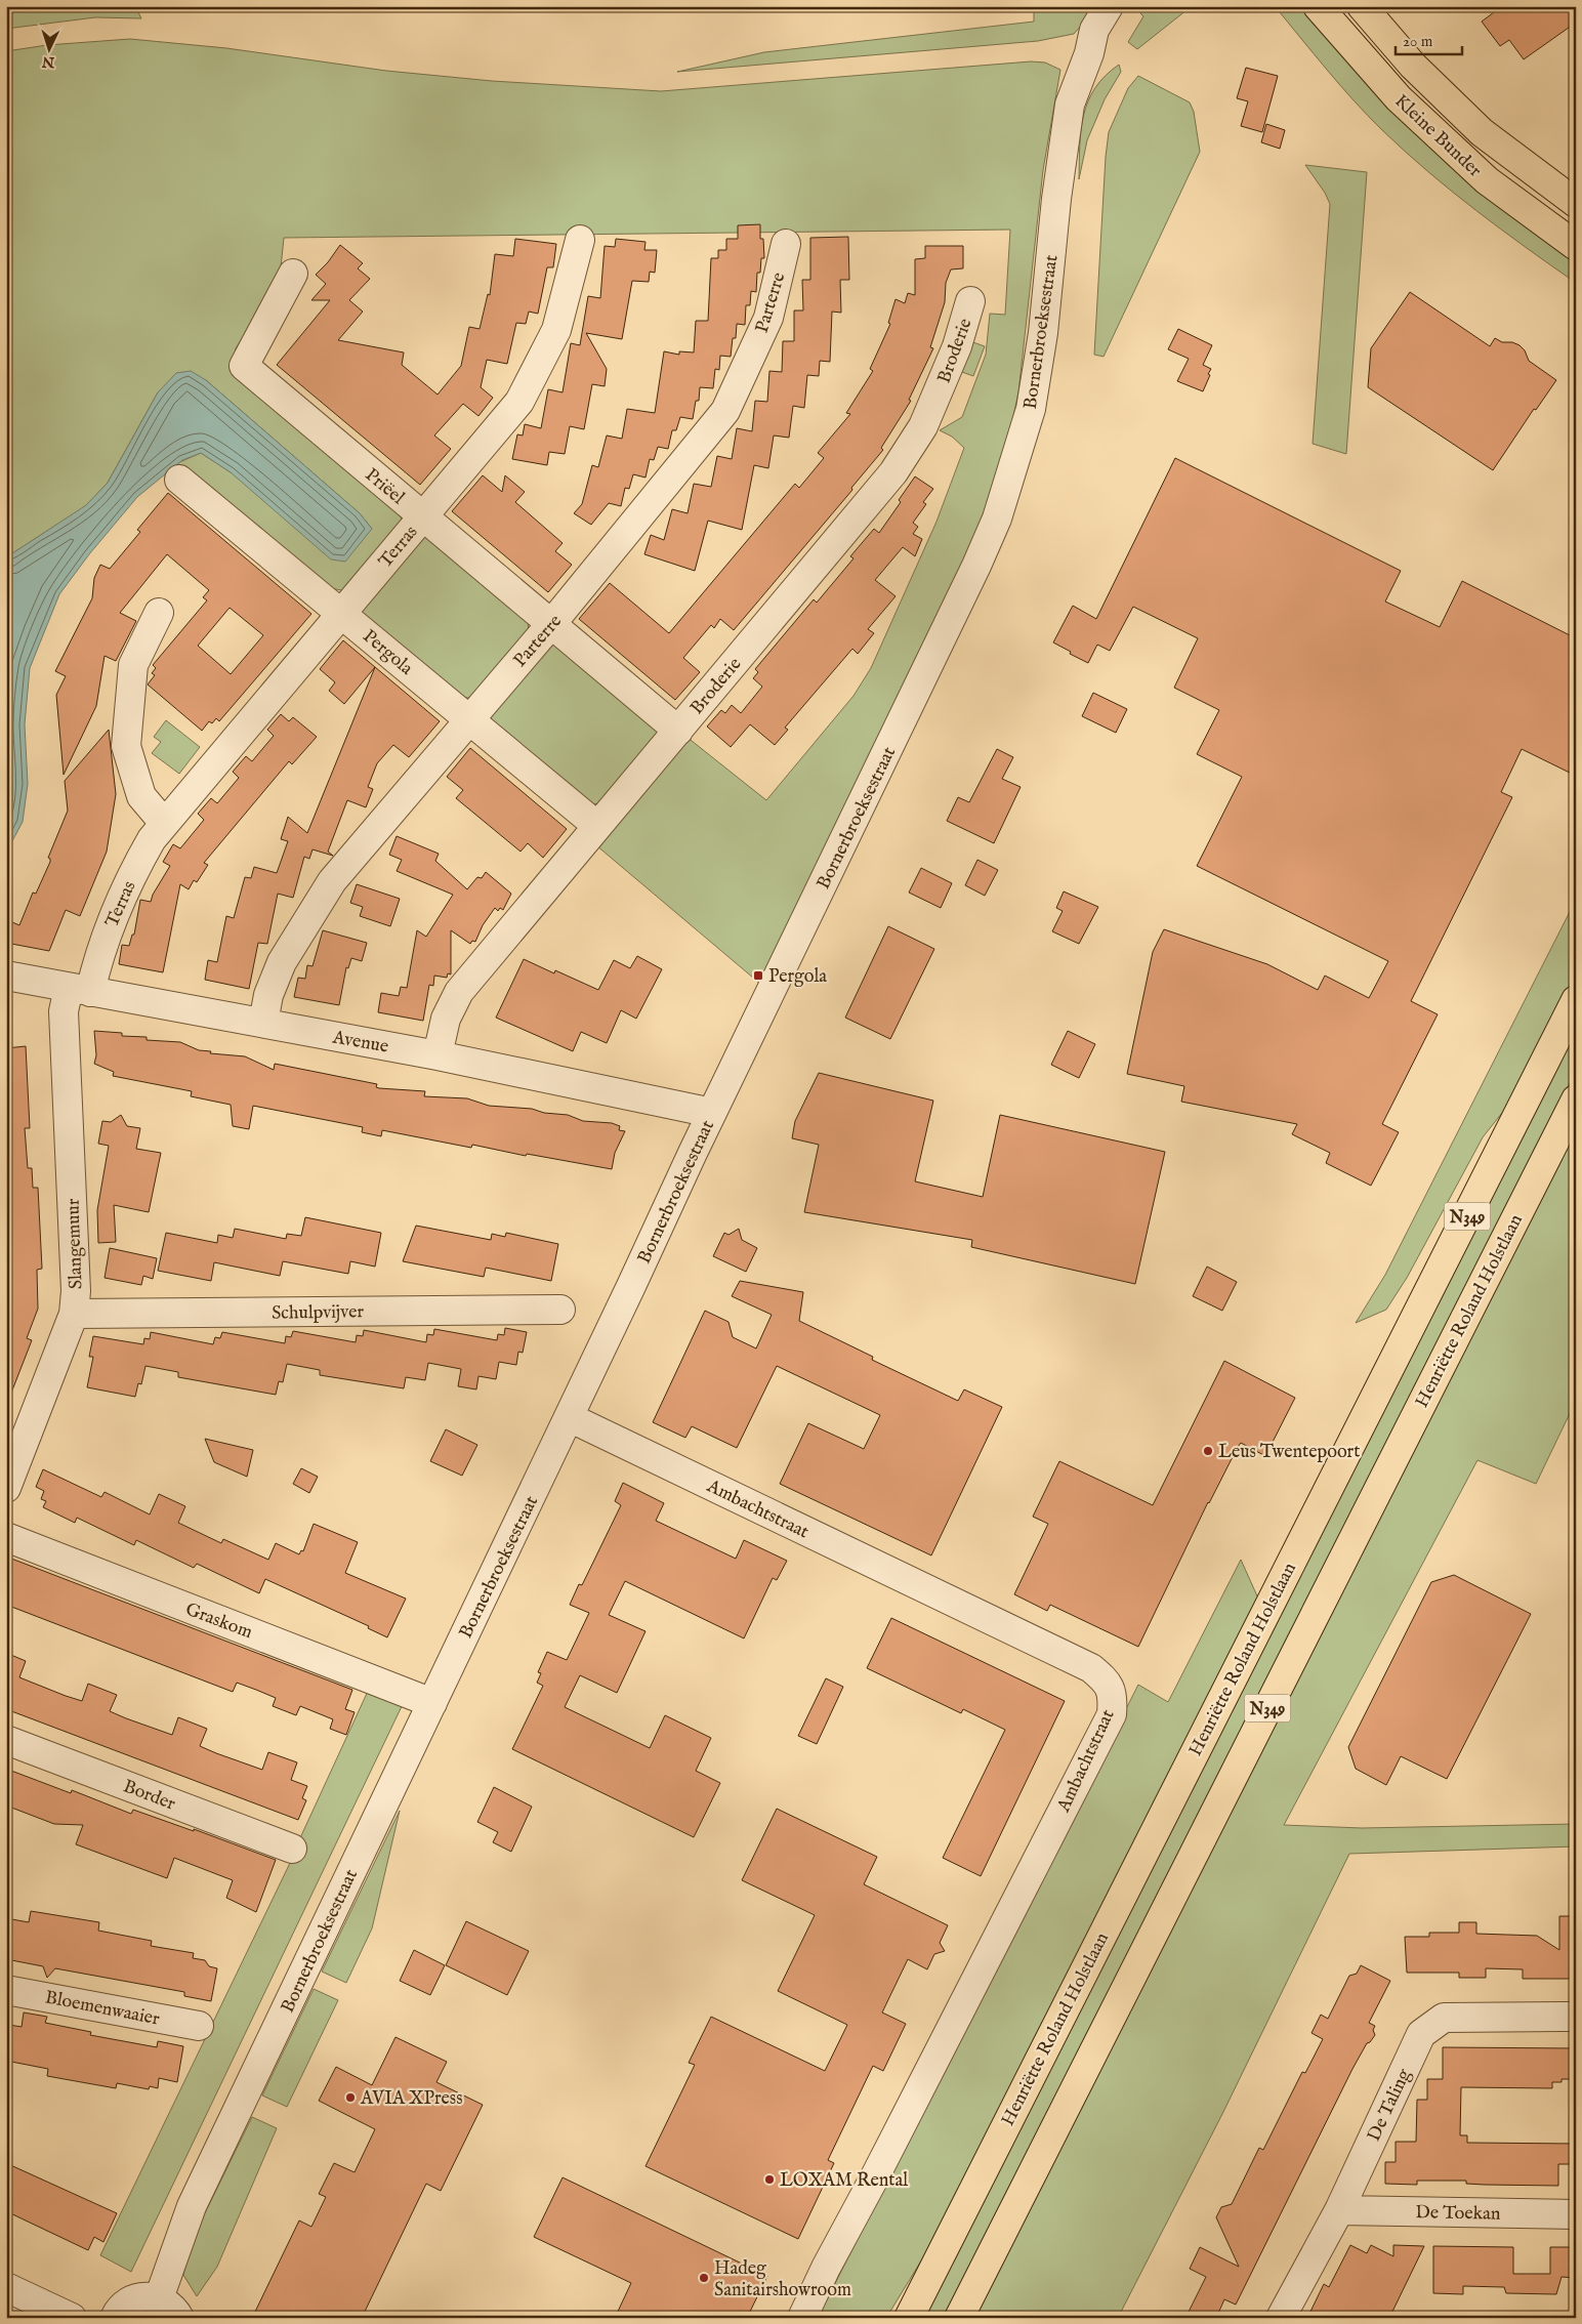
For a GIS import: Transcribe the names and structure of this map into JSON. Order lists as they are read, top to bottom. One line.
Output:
{"streets":{"main road":["Kleine Bunder","N349","Henriëtte Roland Holstlaan"],"street":["Parterre","Bornerbroeksestraat","Broderie","Priëel","Terras","Pergola","Avenue","Slangemuur","Schulpvijver","Ambachtstraat","Graskom","Border","Bloemenwaaier","De Taling","De Toekan"]},"crossings":[["Parterre","Priëel"],["Parterre","Pergola"],["Parterre","Avenue"],["Bornerbroeksestraat","Avenue"],["Bornerbroeksestraat","Ambachtstraat"],["Bornerbroeksestraat","Graskom"],["Broderie","Priëel"],["Broderie","Pergola"],["Broderie","Avenue"],["Priëel","Terras"],["Terras","Pergola"],["Terras","Avenue"],["Terras","Slangemuur"],["Avenue","Slangemuur"],["Slangemuur","Schulpvijver"],["De Taling","De Toekan"]],"places":{"transit":["Pergola"],"other":["Leus Twentepoort","AVIA XPress","LOXAM Rental","Hadeg Sanitairshowroom"]},"scale_bar":"20 m","north":"bottom"}
